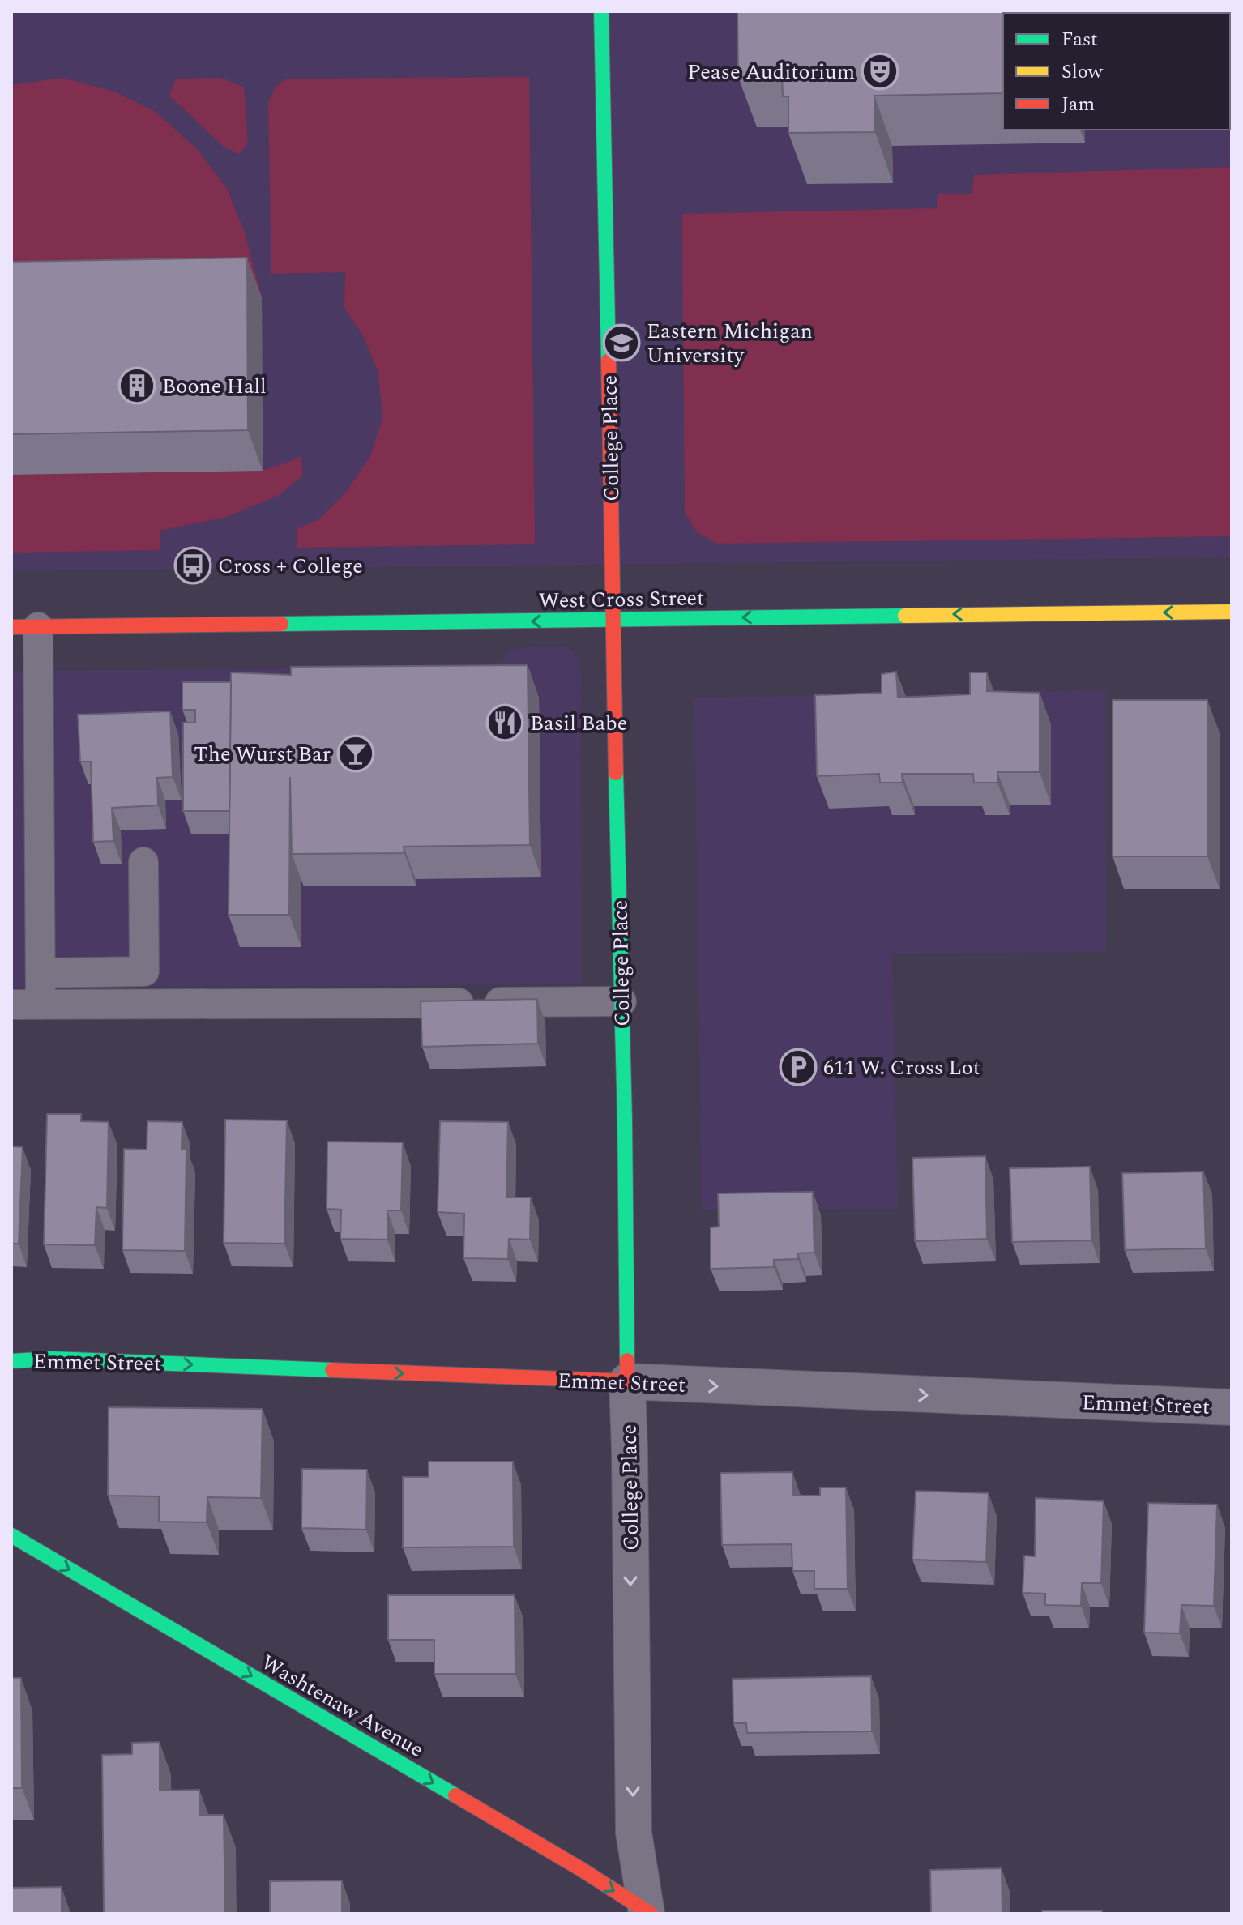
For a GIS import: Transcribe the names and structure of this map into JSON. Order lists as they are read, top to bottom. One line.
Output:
{"streets":{"street":["College Place","West Cross Street","Emmet Street","Washtenaw Avenue"]},"crossings":[["College Place","West Cross Street"],["College Place","Emmet Street"],["College Place","Washtenaw Avenue"]],"one_way":["West Cross Street","Emmet Street","Washtenaw Avenue"],"places":{"theatre":["Pease Auditorium"],"school or university":["Eastern Michigan University"],"building":["Boone Hall"],"bus stop":["Cross + College"],"restaurant":["Basil Babe"],"bar":["The Wurst Bar"],"parking":["611 W. Cross Lot"]},"legend":["Fast","Slow","Jam"]}
